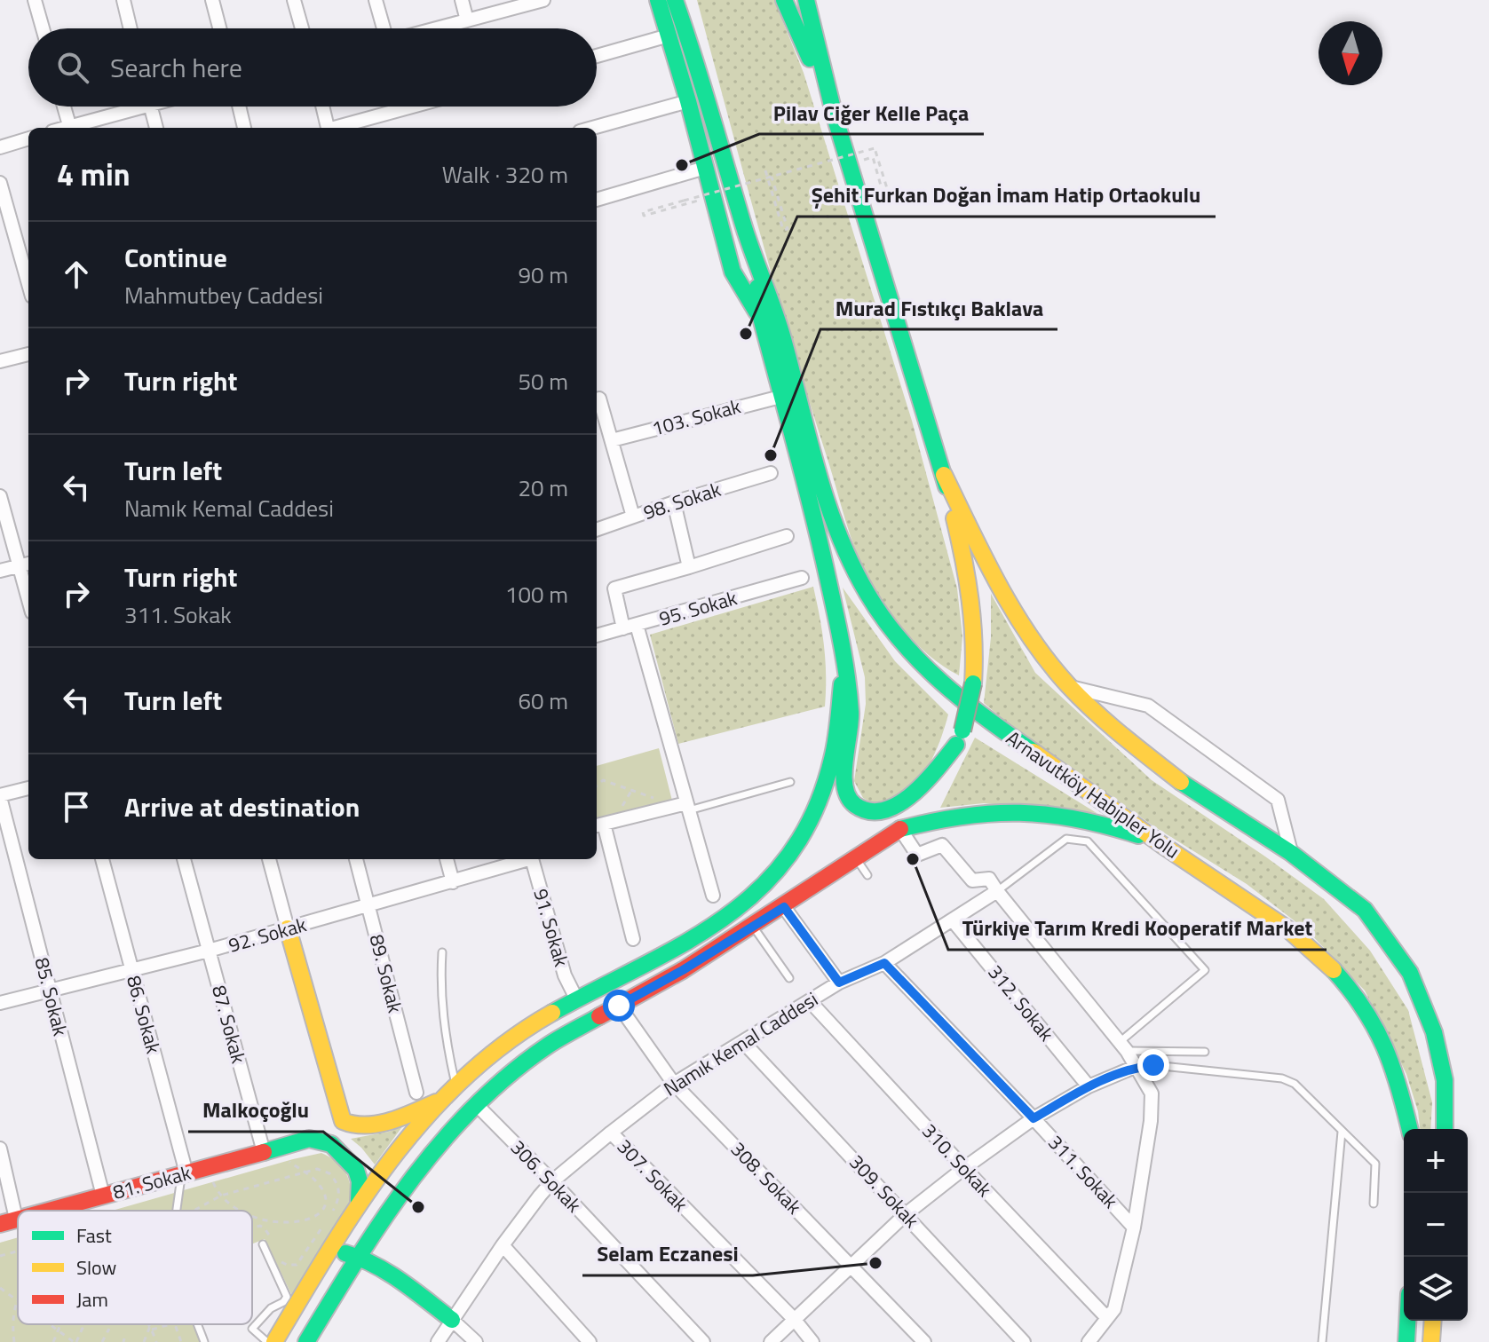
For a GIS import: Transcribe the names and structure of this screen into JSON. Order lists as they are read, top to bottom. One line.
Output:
{"streets":{"main road":["Arnavutköy Habipler Yolu","81. Sokak"],"street":["103. Sokak","98. Sokak","95. Sokak","91. Sokak","92. Sokak","89. Sokak","85. Sokak","312. Sokak","86. Sokak","87. Sokak","Namık Kemal Caddesi","310. Sokak","311. Sokak","307. Sokak","306. Sokak","308. Sokak","309. Sokak"]},"crossings":[["92. Sokak","89. Sokak"],["92. Sokak","85. Sokak"],["92. Sokak","86. Sokak"],["92. Sokak","87. Sokak"],["85. Sokak","81. Sokak"],["312. Sokak","Namık Kemal Caddesi"],["86. Sokak","81. Sokak"],["87. Sokak","81. Sokak"],["Namık Kemal Caddesi","310. Sokak"],["Namık Kemal Caddesi","311. Sokak"],["Namık Kemal Caddesi","307. Sokak"],["Namık Kemal Caddesi","306. Sokak"],["Namık Kemal Caddesi","308. Sokak"],["Namık Kemal Caddesi","309. Sokak"]],"places":["Pilav Ciğer Kelle Paça","Şehit Furkan Doğan İmam Hatip Ortaokulu","Murad Fıstıkçı Baklava","Türkiye Tarım Kredi Kooperatif Market","Malkoçoğlu","Selam Eczanesi"],"legend":["Fast","Slow","Jam"],"north":"bottom","page":{"search":"Search here","heading":["4 min","Walk · 320 m"],"list":[["Continue","Mahmutbey Caddesi","90 m"],["Turn right","50 m"],["Turn left","Namık Kemal Caddesi","20 m"],["Turn right","311. Sokak","100 m"],["Turn left","60 m"],"Arrive at destination"],"map_buttons":["+","−"]}}
